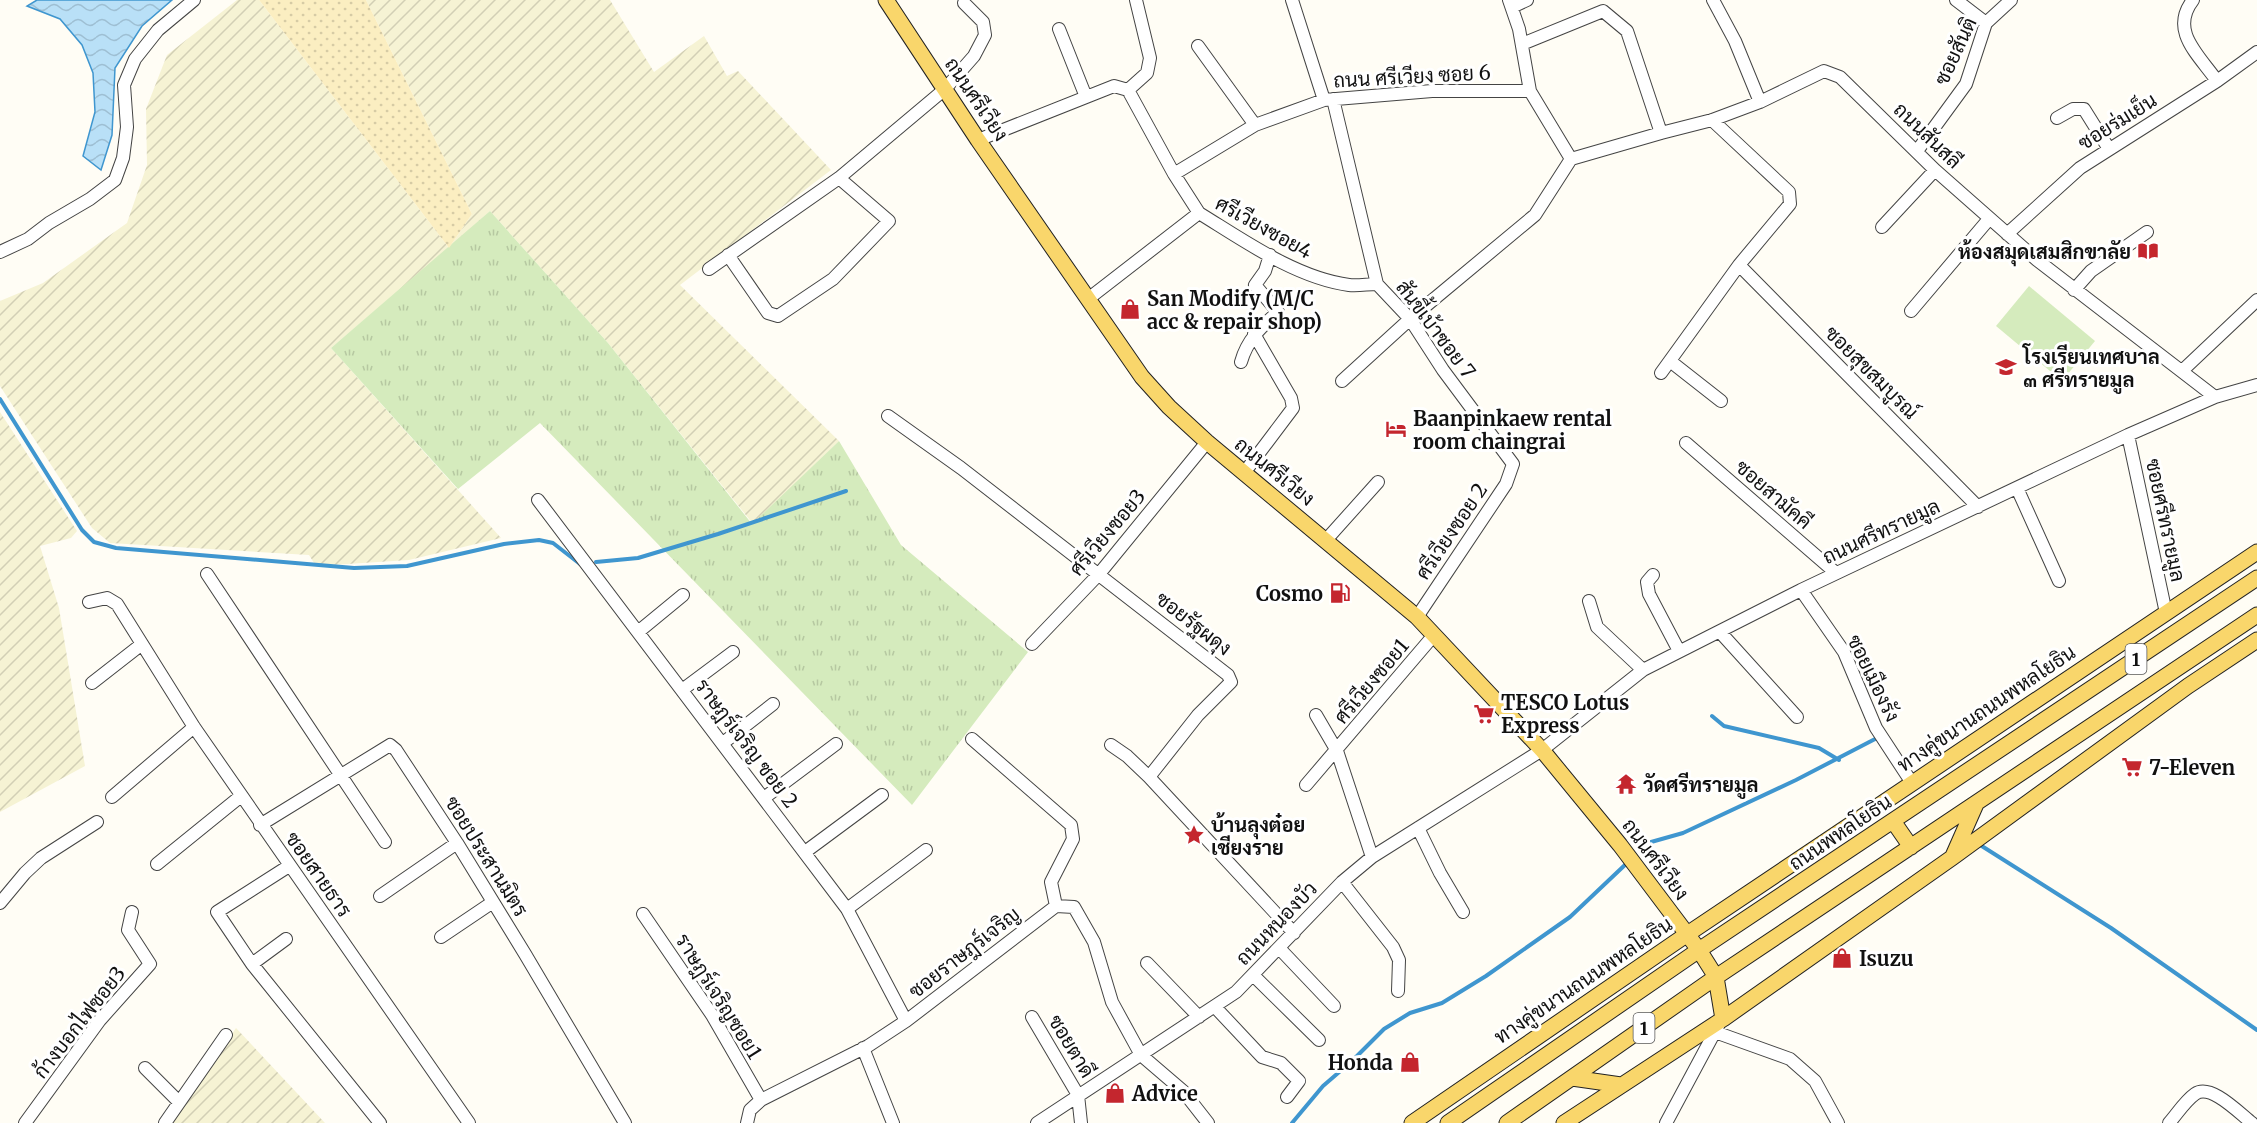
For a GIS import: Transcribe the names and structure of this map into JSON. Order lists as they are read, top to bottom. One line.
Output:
{"streets":{"main road":["ถนนศรีเวียง","1","ทางคู่ขนานถนนพหลโยธิน","ถนนพหลโยธิน"],"street":["ซอยสันติ","ถนน ศรีเวียง ซอย 6","ซอยร่มเย็น","ถนนสันสลี","ศรีเวียงซอย4","สันขี้เบ้าซอย 7","ซอยสุขสมบูรณ์","ซอยสามัคคี","ซอยศรีทรายมูล","ศรีเวียงซอย 2","ถนนศรีทรายมูล","ศรีเวียงซอย3","ซอยรัฐผดุง","ซอยเมืองรัง","ศรีเวียงซอย1","ราษฎร์เจริญ ซอย 2","ซอยประสานมิตร","ซอยสายธาร","ถนนหนองบัว","ซอยราษฎร์เจริญ","ราษฎร์เจริญซอย1","ก้างบอกไฟซอย3","ซอยตาดี"]},"crossings":[["ซอยสันติ","ถนนสันสลี"],["ถนน ศรีเวียง ซอย 6","สันขี้เบ้าซอย 7"],["ถนนศรีเวียง","ศรีเวียงซอย4"],["ถนนศรีเวียง","ศรีเวียงซอย 2"],["ถนนศรีเวียง","ถนนศรีทรายมูล"],["ถนนศรีเวียง","ศรีเวียงซอย3"],["ถนนศรีเวียง","1"],["ถนนศรีเวียง","ศรีเวียงซอย1"],["ถนนศรีเวียง","ทางคู่ขนานถนนพหลโยธิน"],["ถนนศรีเวียง","ถนนพหลโยธิน"],["ถนนศรีเวียง","ถนนหนองบัว"],["ซอยร่มเย็น","ถนนสันสลี"],["ถนนสันสลี","ถนนศรีทรายมูล"],["ศรีเวียงซอย4","สันขี้เบ้าซอย 7"],["สันขี้เบ้าซอย 7","ศรีเวียงซอย 2"],["ซอยสุขสมบูรณ์","ถนนศรีทรายมูล"],["ซอยสามัคคี","ถนนศรีทรายมูล"],["ซอยศรีทรายมูล","ถนนศรีทรายมูล"],["ซอยศรีทรายมูล","ทางคู่ขนานถนนพหลโยธิน"],["ถนนศรีทรายมูล","ซอยเมืองรัง"],["ถนนศรีทรายมูล","ถนนหนองบัว"],["ศรีเวียงซอย3","ซอยรัฐผดุง"],["ซอยเมืองรัง","ทางคู่ขนานถนนพหลโยธิน"],["ราษฎร์เจริญ ซอย 2","ซอยราษฎร์เจริญ"],["ซอยประสานมิตร","ซอยสายธาร"],["ถนนหนองบัว","ซอยตาดี"],["ซอยราษฎร์เจริญ","ราษฎร์เจริญซอย1"]],"places":{"library":["ห้องสมุดเสมสิกขาลัย"],"shop":["San Modify (M/C acc & repair shop)","Isuzu","Honda","Advice"],"school or university":["โรงเรียนเทศบาล ๓ ศรีทรายมูล"],"hotel":["Baanpinkaew rental room chaingrai"],"fuel station":["Cosmo"],"supermarket":["TESCO Lotus Express","7-Eleven"],"temple":["วัดศรีทรายมูล"],"place":["บ้านลุงต๋อย เชียงราย"]}}
